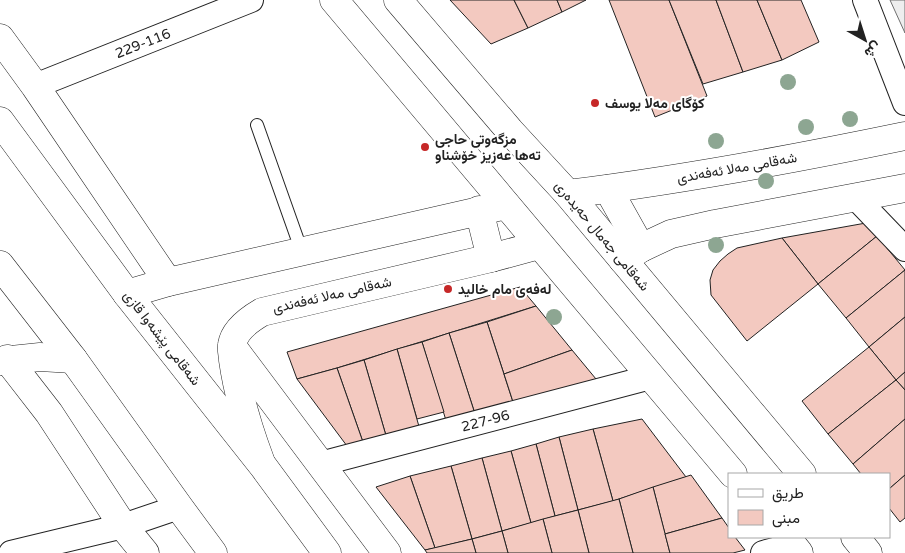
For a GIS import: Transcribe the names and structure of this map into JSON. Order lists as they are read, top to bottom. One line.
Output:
{"streets":{"main road":["شەقامی مەلا ئەفەندی","شەقامی جەمال حەیدەری","شەقامی پێشەوا قازی"],"street":["229-116","227-96"]},"crossings":[["شەقامی مەلا ئەفەندی","شەقامی جەمال حەیدەری"]],"places":["کۆگای مەلا یوسف","مزگەوتی حاجی تەها عەزیز خۆشناو","لەفەی مام خالید"],"legend":["طريق","مبنى"],"north":"bottom right"}
